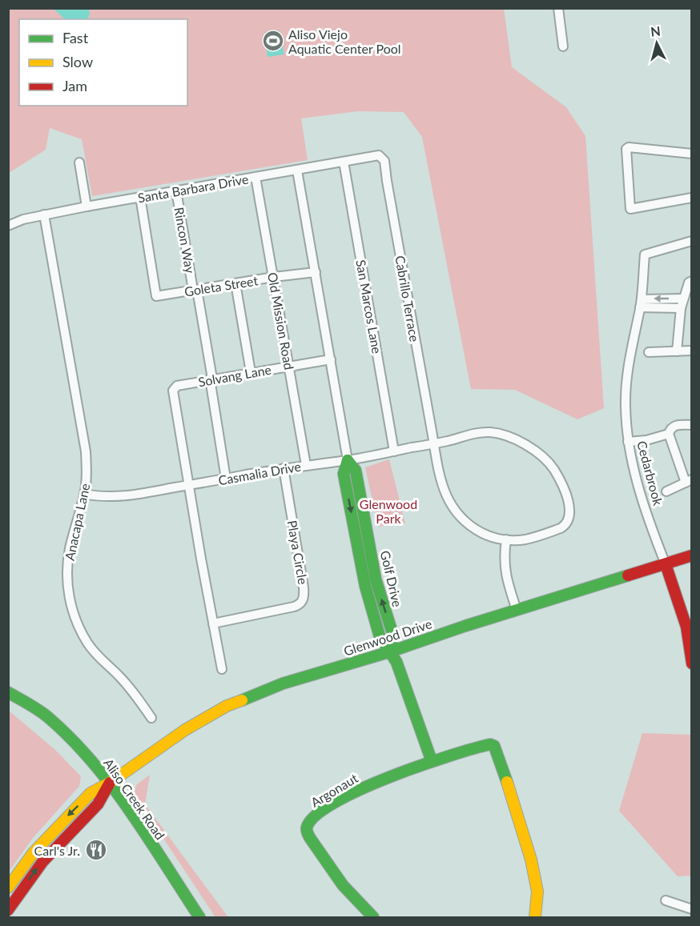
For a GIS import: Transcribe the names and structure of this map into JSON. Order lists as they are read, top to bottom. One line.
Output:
{"streets":{"main road":["Cedarbrook","Golf Drive","Glenwood Drive","Argonaut","Aliso Creek Road"],"street":["Santa Barbara Drive","Rincon Way","Goleta Street","Cabrillo Terrace","San Marcos Lane","Old Mission Road","Solvang Lane","Casmalia Drive","Anacapa Lane","Playa Circle"]},"crossings":[["Santa Barbara Drive","Rincon Way"],["Santa Barbara Drive","Goleta Street"],["Santa Barbara Drive","Cabrillo Terrace"],["Santa Barbara Drive","San Marcos Lane"],["Santa Barbara Drive","Old Mission Road"],["Santa Barbara Drive","Anacapa Lane"],["Santa Barbara Drive","Golf Drive"],["Rincon Way","Goleta Street"],["Rincon Way","Solvang Lane"],["Rincon Way","Casmalia Drive"],["Goleta Street","Old Mission Road"],["Goleta Street","Golf Drive"],["Cabrillo Terrace","Casmalia Drive"],["San Marcos Lane","Casmalia Drive"],["Old Mission Road","Solvang Lane"],["Old Mission Road","Casmalia Drive"],["Solvang Lane","Casmalia Drive"],["Solvang Lane","Golf Drive"],["Casmalia Drive","Anacapa Lane"],["Casmalia Drive","Playa Circle"],["Casmalia Drive","Golf Drive"],["Cedarbrook","Glenwood Drive"],["Golf Drive","Glenwood Drive"],["Glenwood Drive","Aliso Creek Road"]],"parks":["Glenwood Park"],"places":{"sports":["Aliso Viejo Aquatic Center Pool"],"restaurant":["Carl's Jr."]},"legend":["Fast","Slow","Jam"],"north":"top"}
